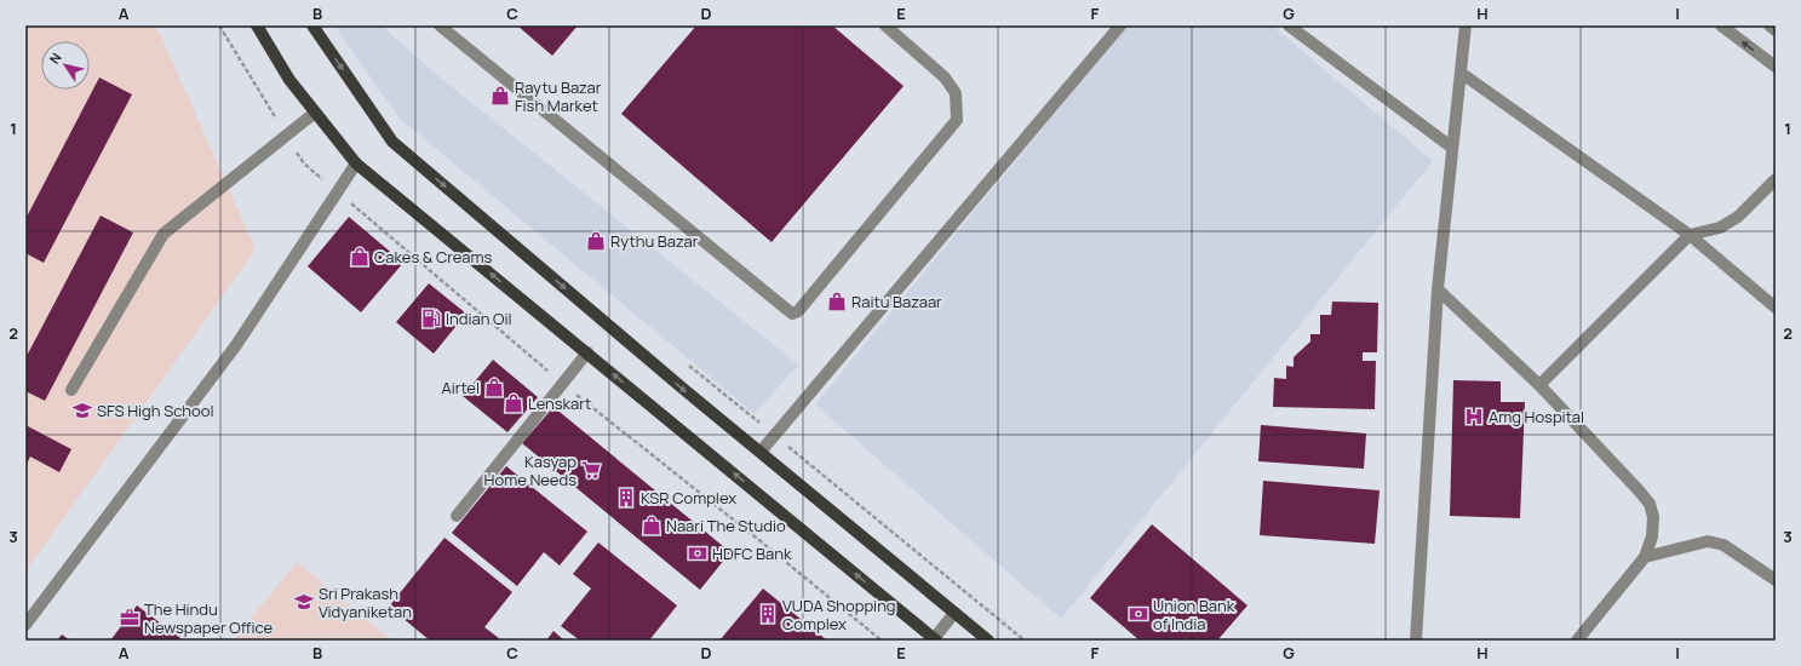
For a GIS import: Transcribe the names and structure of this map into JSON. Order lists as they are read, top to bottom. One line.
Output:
{"places":{"shop":["Raytu Bazar Fish Market","Rythu Bazar","Cakes & Creams","Raitu Bazaar","Airtel","Lenskart","Naari The Studio"],"fuel station":["Indian Oil"],"school or university":["SFS High School","Sri Prakash Vidyaniketan"],"hospital":["Amg Hospital"],"supermarket":["Kasyap Home Needs"],"building":["KSR Complex","VUDA Shopping Complex"],"bank":["HDFC Bank","Union Bank of India"],"office":["The Hindu Newspaper Office"]},"north":"top left","grid":{"columns":["A","B","C","D","E","F","G","H","I"],"rows":["1","2","3"]}}
